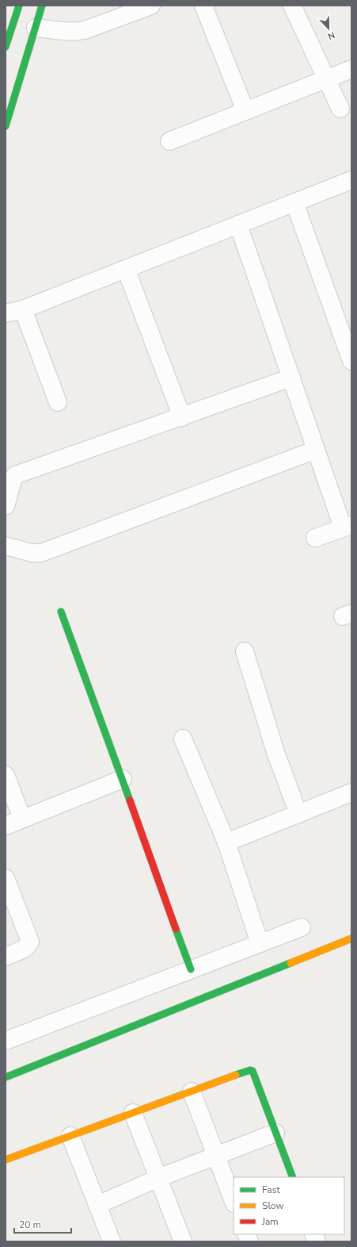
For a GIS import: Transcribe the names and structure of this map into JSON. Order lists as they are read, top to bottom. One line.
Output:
{"legend":["Fast","Slow","Jam"],"scale_bar":"20 m","north":"bottom"}
